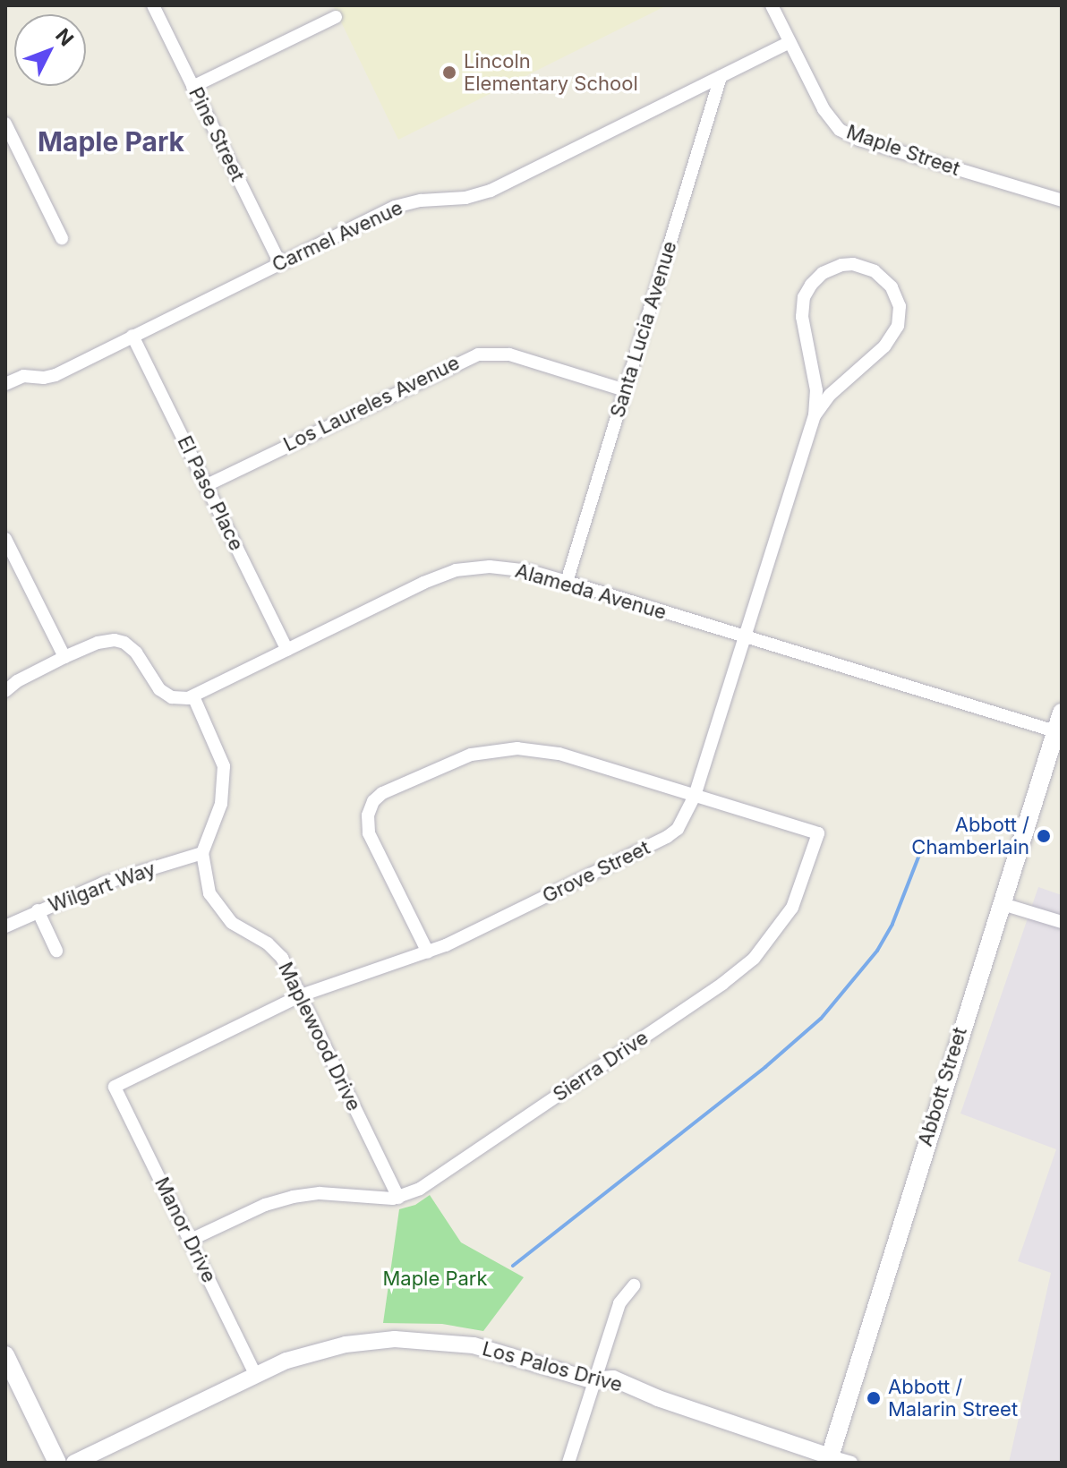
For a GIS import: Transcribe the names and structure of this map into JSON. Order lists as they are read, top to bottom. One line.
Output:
{"streets":{"main road":["Abbott Street"],"street":["Pine Street","Maple Street","Carmel Avenue","Santa Lucia Avenue","Los Laureles Avenue","El Paso Place","Alameda Avenue","Grove Street","Wilgart Way","Maplewood Drive","Sierra Drive","Manor Drive","Los Palos Drive"]},"crossings":[["Pine Street","Carmel Avenue"],["Maple Street","Carmel Avenue"],["Carmel Avenue","Santa Lucia Avenue"],["Carmel Avenue","El Paso Place"],["Santa Lucia Avenue","Los Laureles Avenue"],["Santa Lucia Avenue","Alameda Avenue"],["Los Laureles Avenue","El Paso Place"],["El Paso Place","Alameda Avenue"],["Alameda Avenue","Grove Street"],["Alameda Avenue","Abbott Street"],["Grove Street","Maplewood Drive"],["Grove Street","Sierra Drive"],["Grove Street","Manor Drive"],["Wilgart Way","Maplewood Drive"],["Maplewood Drive","Sierra Drive"],["Sierra Drive","Manor Drive"],["Abbott Street","Los Palos Drive"],["Manor Drive","Los Palos Drive"]],"districts":["Maple Park"],"parks":["Maple Park"],"places":["Lincoln Elementary School","Abbott / Chamberlain","Abbott / Malarin Street"],"north":"top right"}
